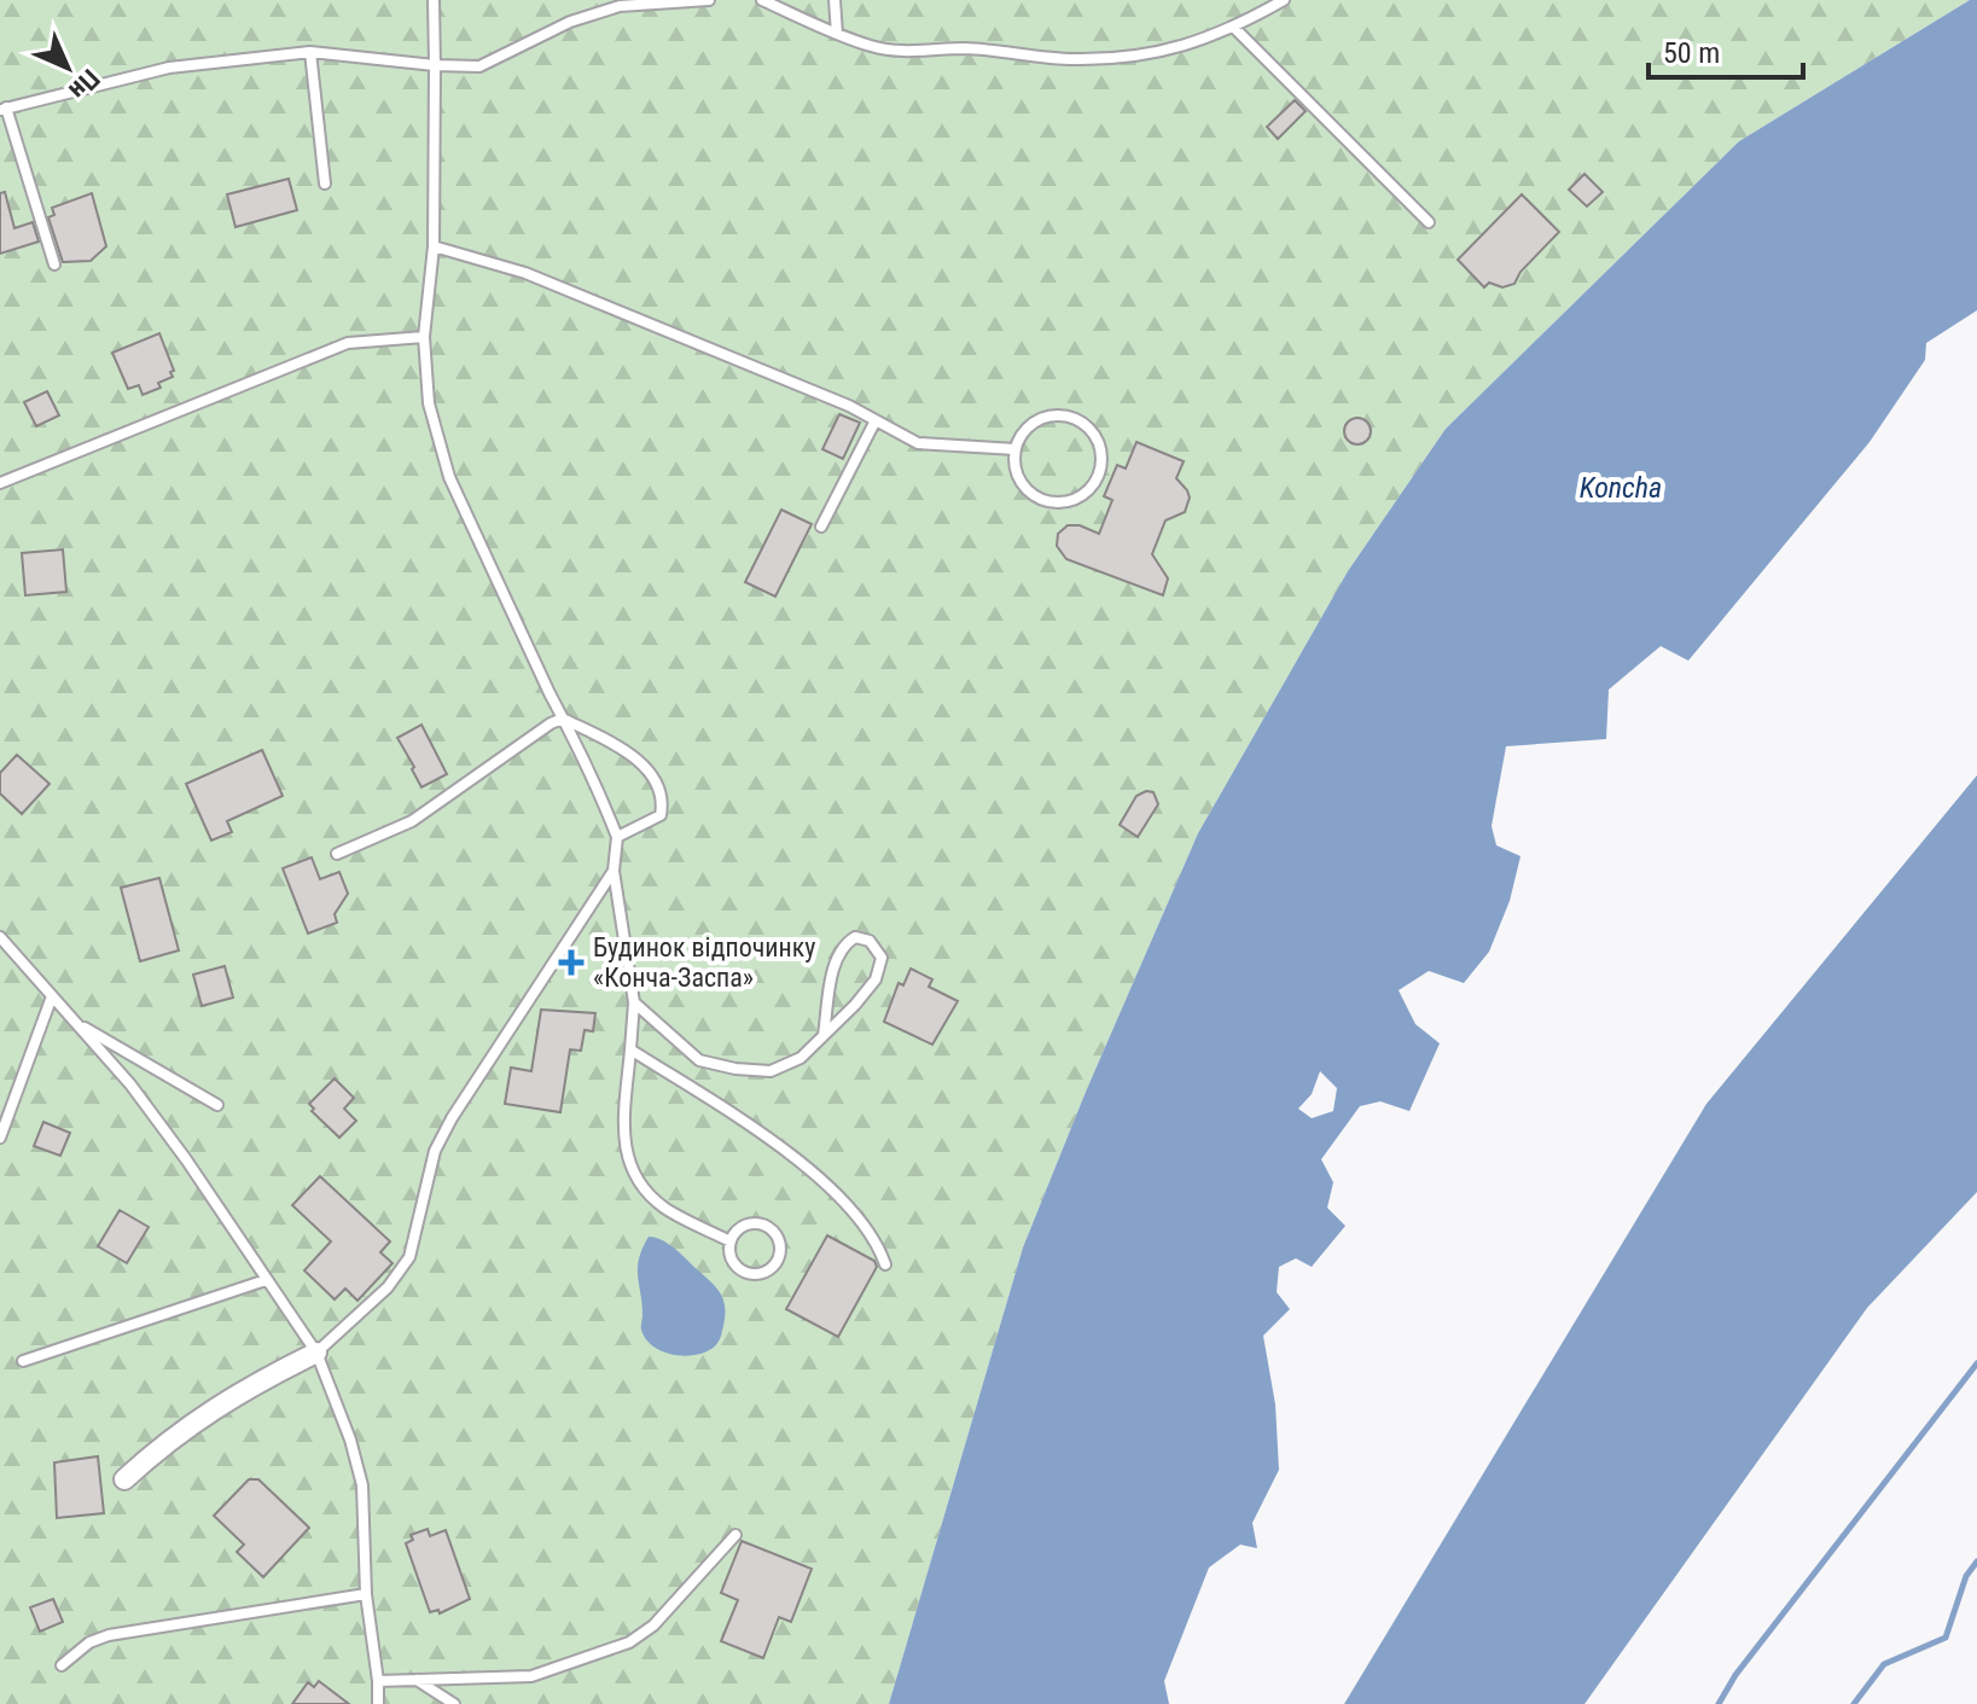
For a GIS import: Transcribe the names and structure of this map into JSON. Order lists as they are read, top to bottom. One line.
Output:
{"water":["Koncha"],"places":{"health":["Будинок відпочинку «Конча-Заспа»"]},"scale_bar":"50 m","north":"bottom right"}
